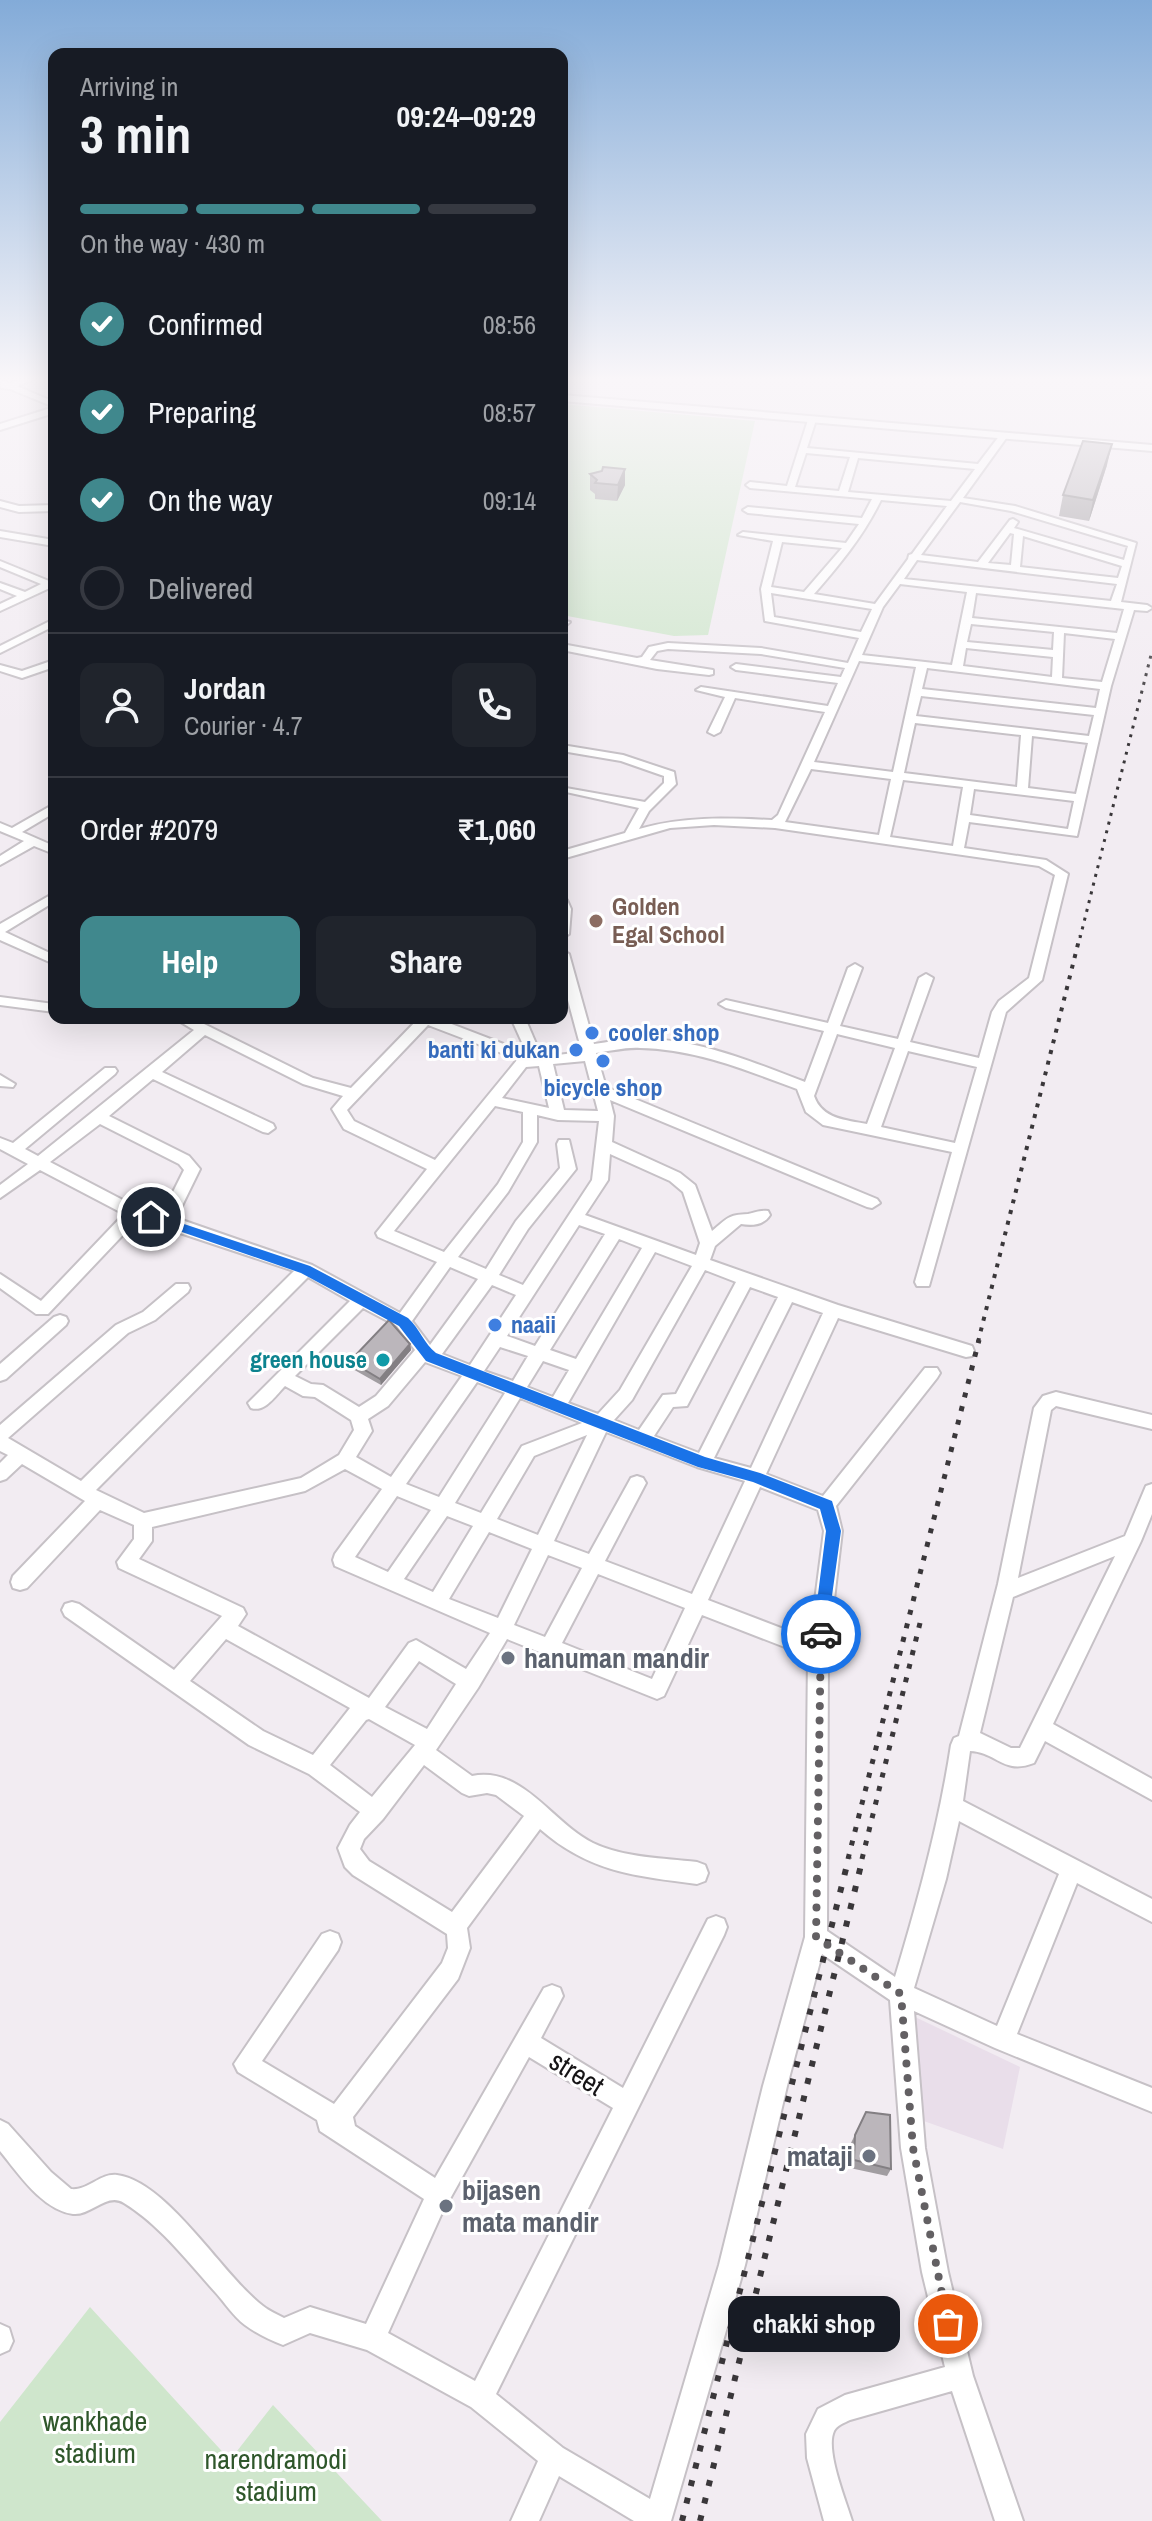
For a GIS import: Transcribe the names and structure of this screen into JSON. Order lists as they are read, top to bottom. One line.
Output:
{"streets":{"street":["street"]},"parks":["wankhade stadium","narendramodi stadium"],"places":["Golden Egal School","cooler shop","banti ki dukan","bicycle shop","naaii","green house","hanuman mandir","mataji","bijasen mata mandir","chakki shop"],"page":{"heading":["3 min","Arriving in","09:24–09:29"],"panel":["Jordan","Courier · 4.7","Order #2079","₹1,060"],"bar":"On the way · 430 m","list":[["Confirmed","08:56"],["Preparing","08:57"],["On the way","09:14"],"Delivered"],"buttons":["Help","Share"],"bubble":"chakki shop"}}
